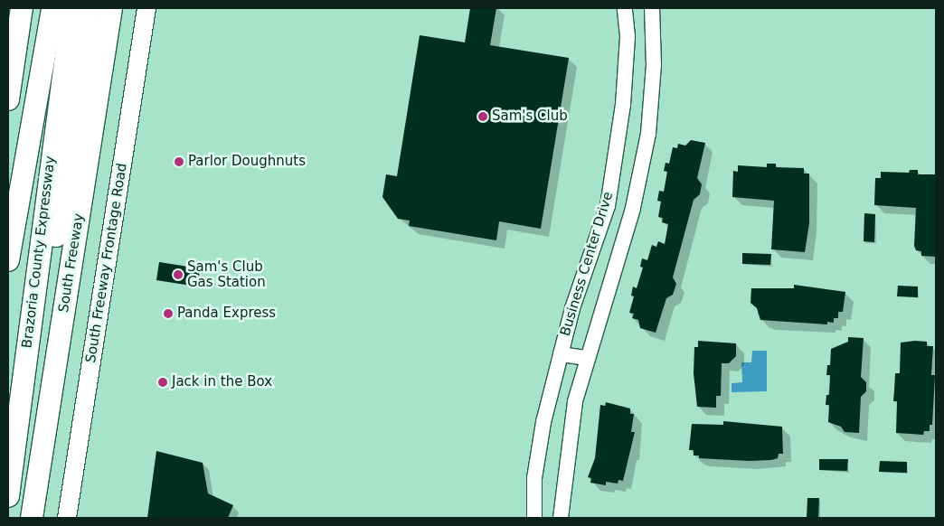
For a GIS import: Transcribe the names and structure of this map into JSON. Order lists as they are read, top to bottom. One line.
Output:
{"streets":{"highway":["Brazoria County Expressway","South Freeway"],"main road":["South Freeway Frontage Road"],"street":["Business Center Drive"]},"places":["Sam's Club","Parlor Doughnuts","Sam's Club Gas Station","Panda Express","Jack in the Box"]}
